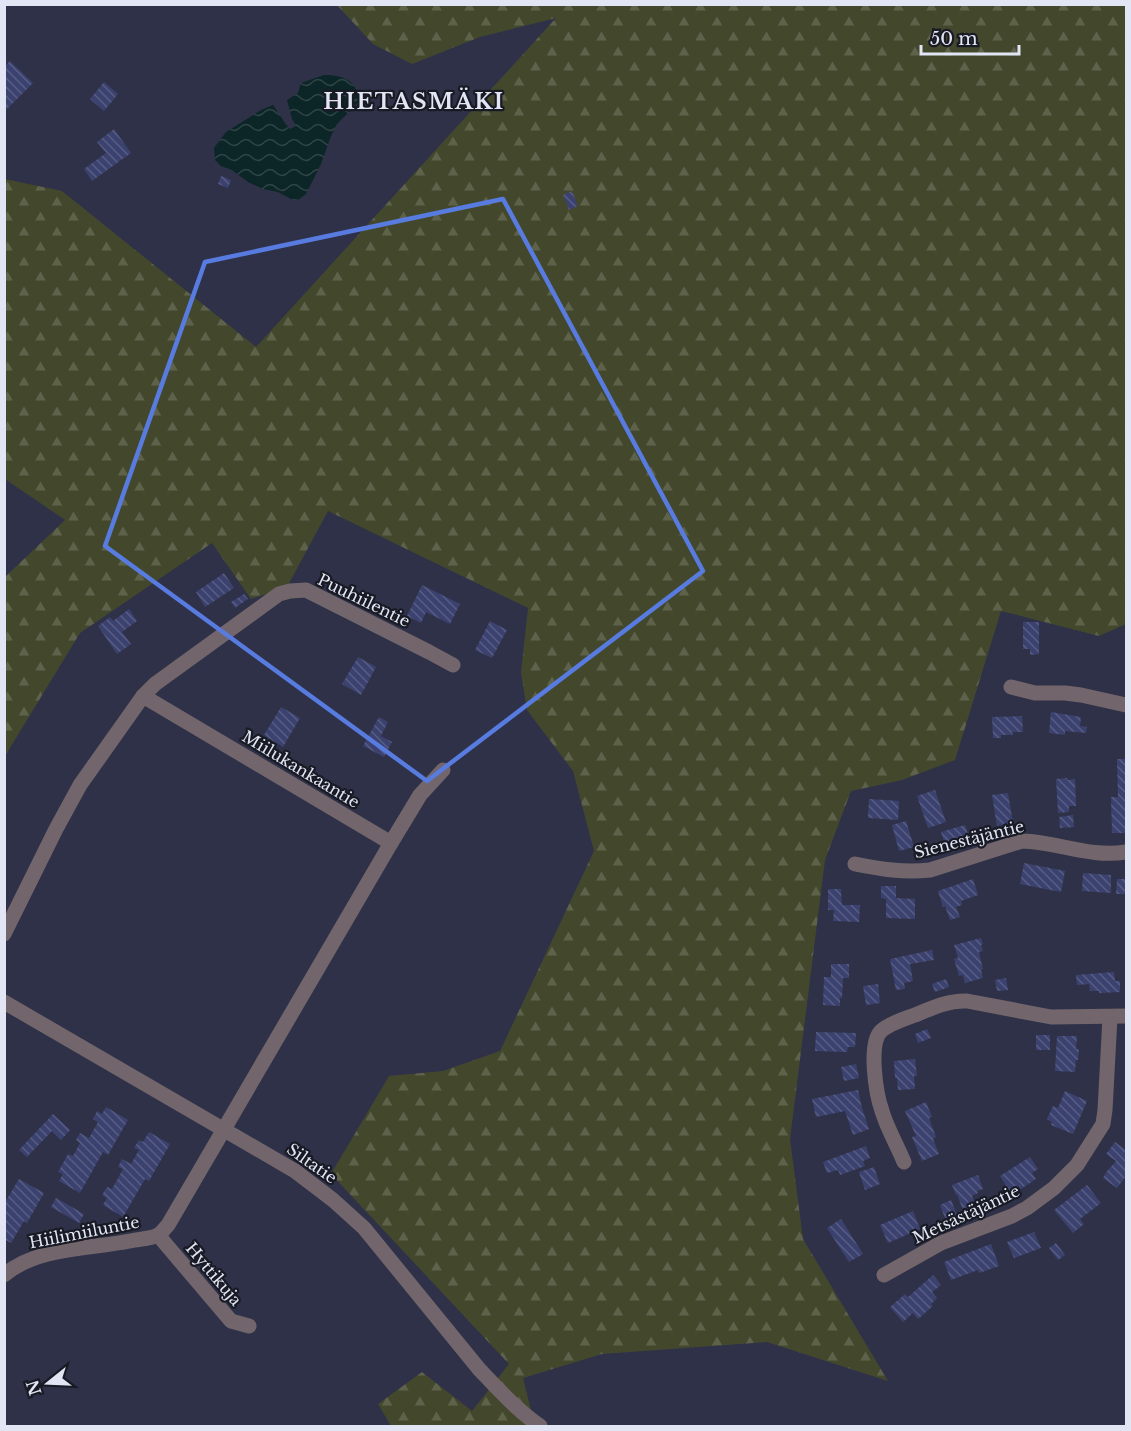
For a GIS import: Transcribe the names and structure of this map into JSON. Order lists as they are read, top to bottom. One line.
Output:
{"streets":{"street":["Puuhiilentie","Miilukankaantie","Sienestäjäntie","Siltatie","Metsästäjäntie","Hiilimiiluntie","Hyttikuja"]},"crossings":[["Puuhiilentie","Miilukankaantie"],["Siltatie","Hiilimiiluntie"],["Hiilimiiluntie","Hyttikuja"]],"districts":["HIETASMÄKI"],"scale_bar":"50 m","north":"left"}
